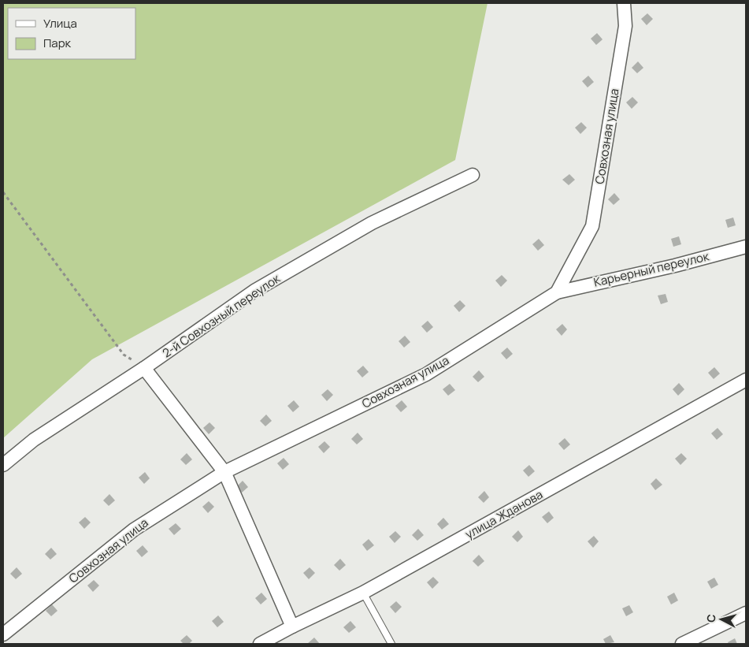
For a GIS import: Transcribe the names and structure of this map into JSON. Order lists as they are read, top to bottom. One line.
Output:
{"streets":{"street":["Совхозная улица","Карьерный переулок","2-й Совхозный переулок","улица Жданова"]},"crossings":[["Совхозная улица","Карьерный переулок"]],"legend":["Улица","Парк"],"north":"left"}
